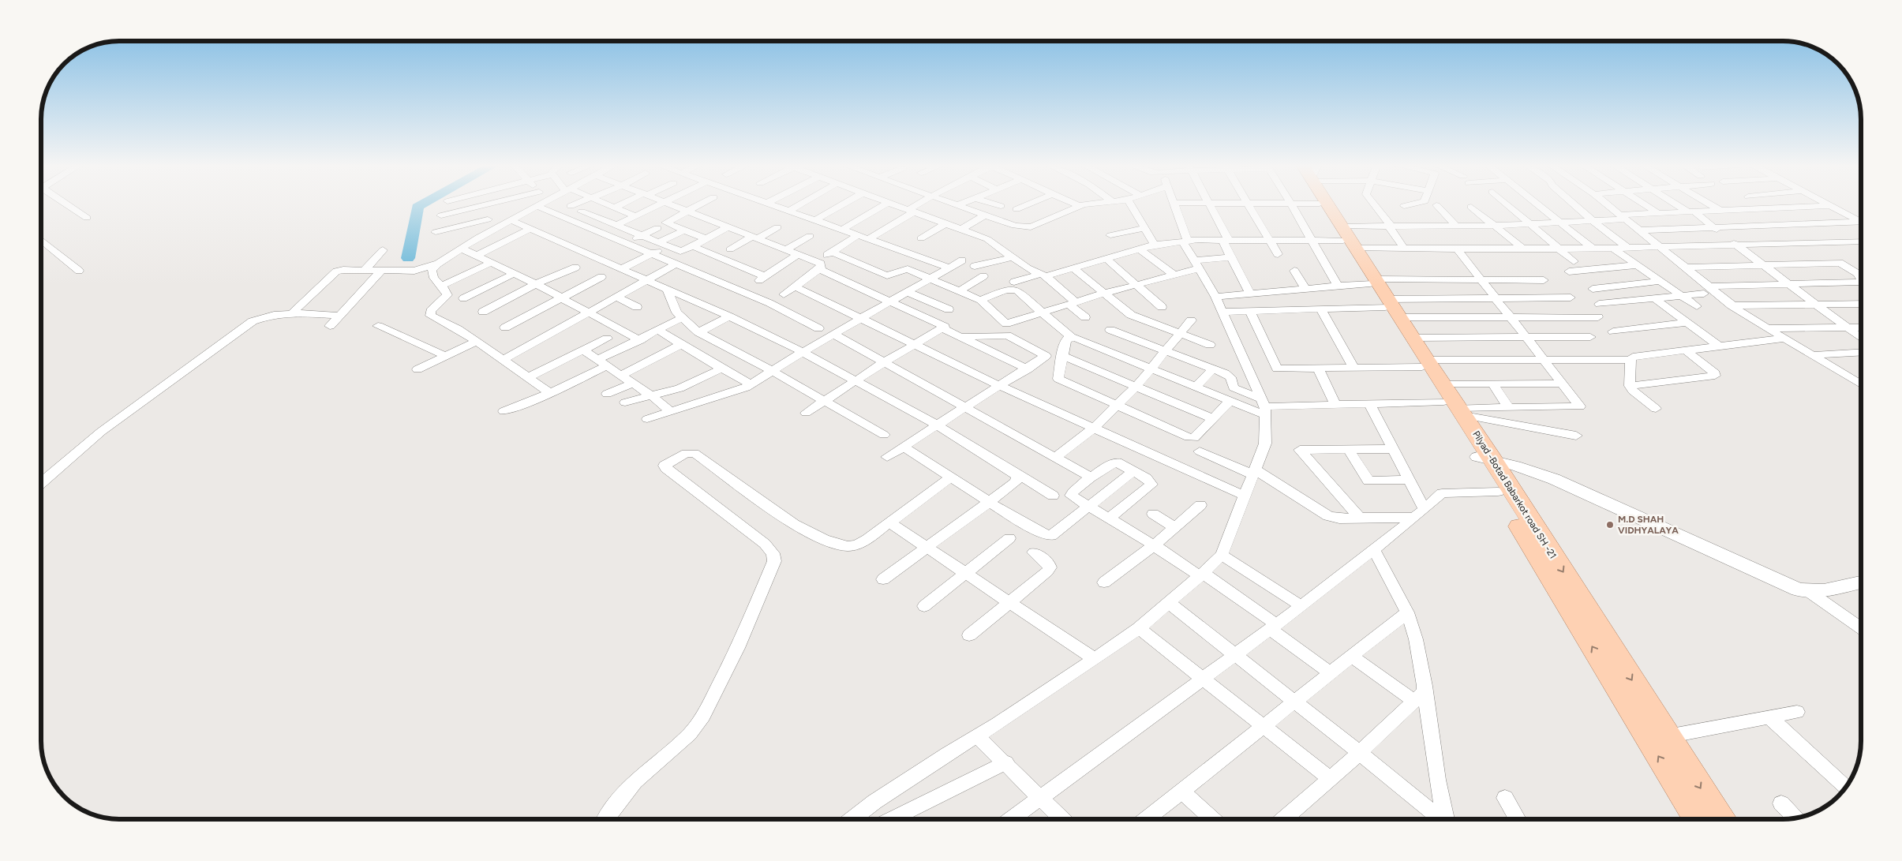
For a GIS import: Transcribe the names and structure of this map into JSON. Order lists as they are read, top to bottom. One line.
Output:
{"streets":{"main road":["Pilyad -Botad Babarkot road SH -21"]},"places":["M.D SHAH VIDHYALAYA"]}
